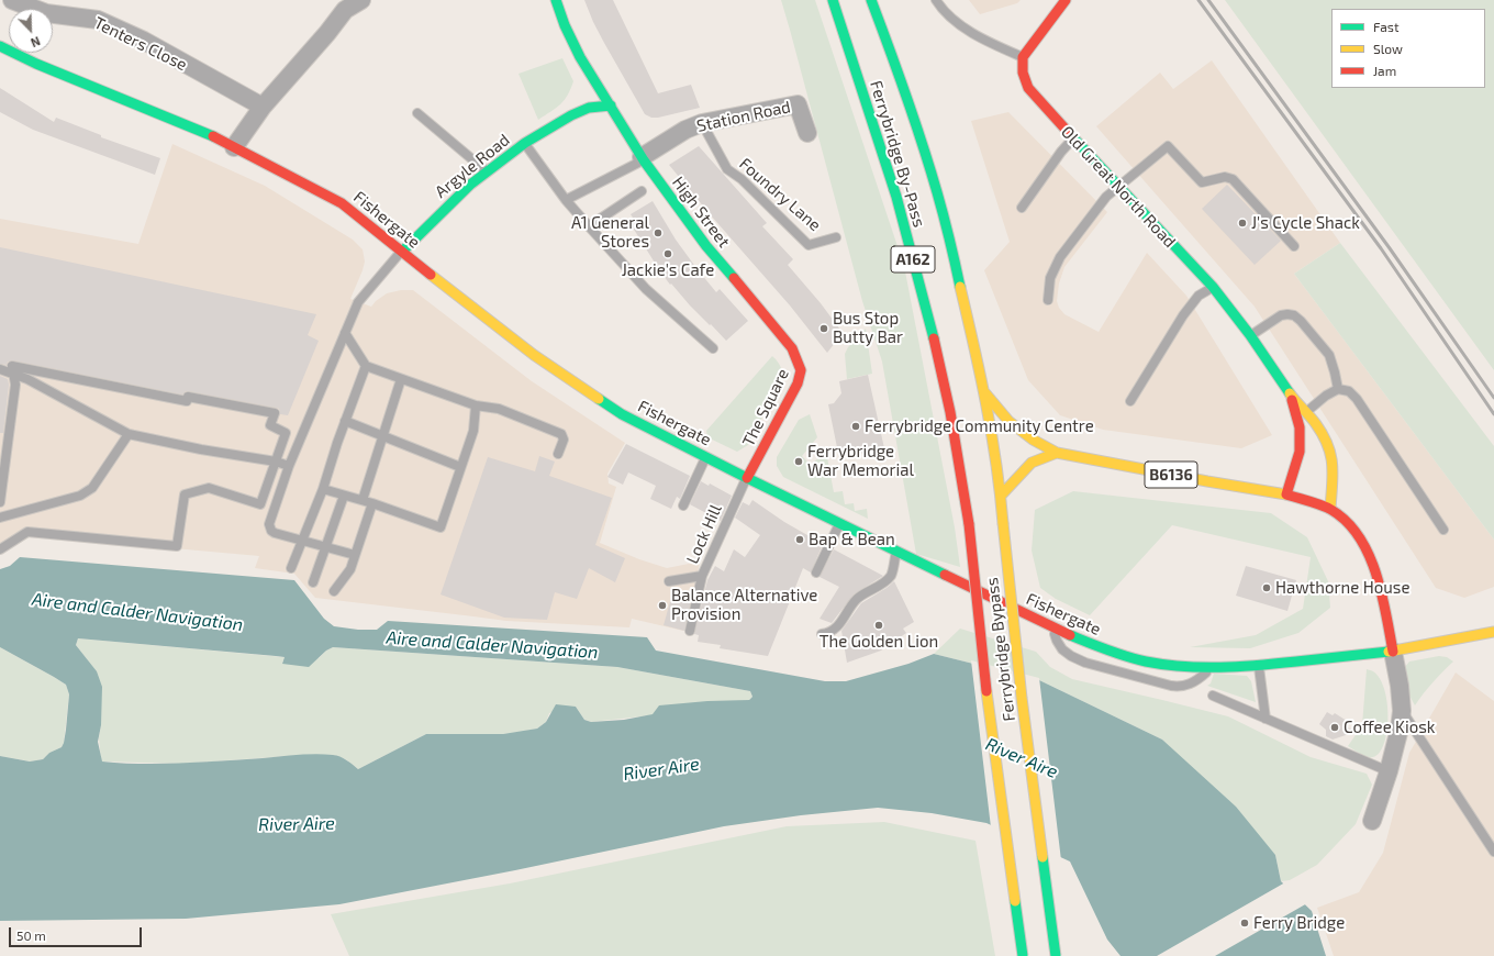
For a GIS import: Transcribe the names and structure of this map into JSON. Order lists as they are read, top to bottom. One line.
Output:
{"streets":{"main road":["Ferrybridge By-Pass","Argyle Road","Old Great North Road","High Street","Fishergate","A162","The Square","B6136","Ferrybridge Bypass"],"street":["Tenters Close","Station Road"],"lane":["Foundry Lane","Lock Hill"]},"crossings":[["Station Road","Foundry Lane"],["Station Road","High Street"],["Ferrybridge By-Pass","Ferrybridge Bypass"],["Argyle Road","High Street"],["Argyle Road","Fishergate"],["Old Great North Road","B6136"],["High Street","The Square"],["Fishergate","The Square"],["Fishergate","B6136"],["Fishergate","Lock Hill"],["The Square","Lock Hill"]],"water":["Aire and Calder Navigation","River Aire"],"places":["J's Cycle Shack","A1 General Stores","Jackie's Cafe","Bus Stop Butty Bar","Ferrybridge Community Centre","Ferrybridge War Memorial","Bap & Bean","Hawthorne House","Balance Alternative Provision","The Golden Lion","Coffee Kiosk","Ferry Bridge"],"legend":["Fast","Slow","Jam"],"scale_bar":"50 m","north":"bottom right"}
